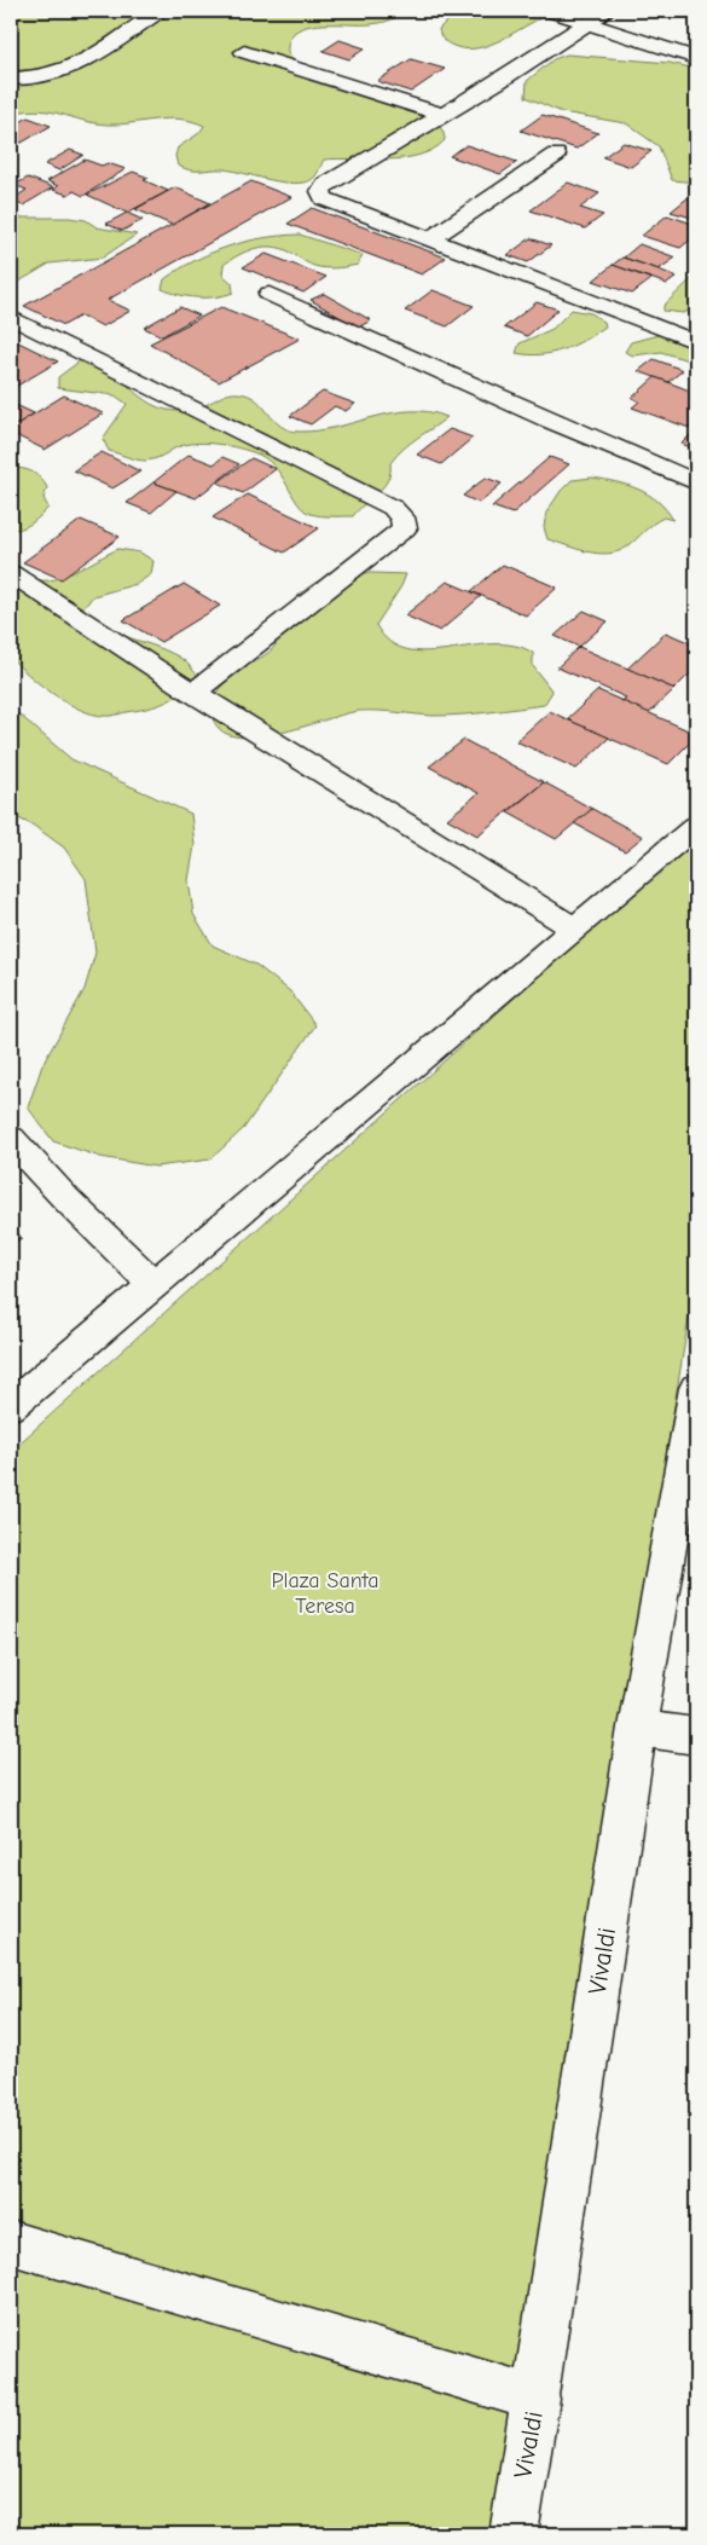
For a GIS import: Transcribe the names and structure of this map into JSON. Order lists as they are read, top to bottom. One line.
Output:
{"streets":{"street":["Vivaldi"]},"parks":["Plaza Santa Teresa"]}
